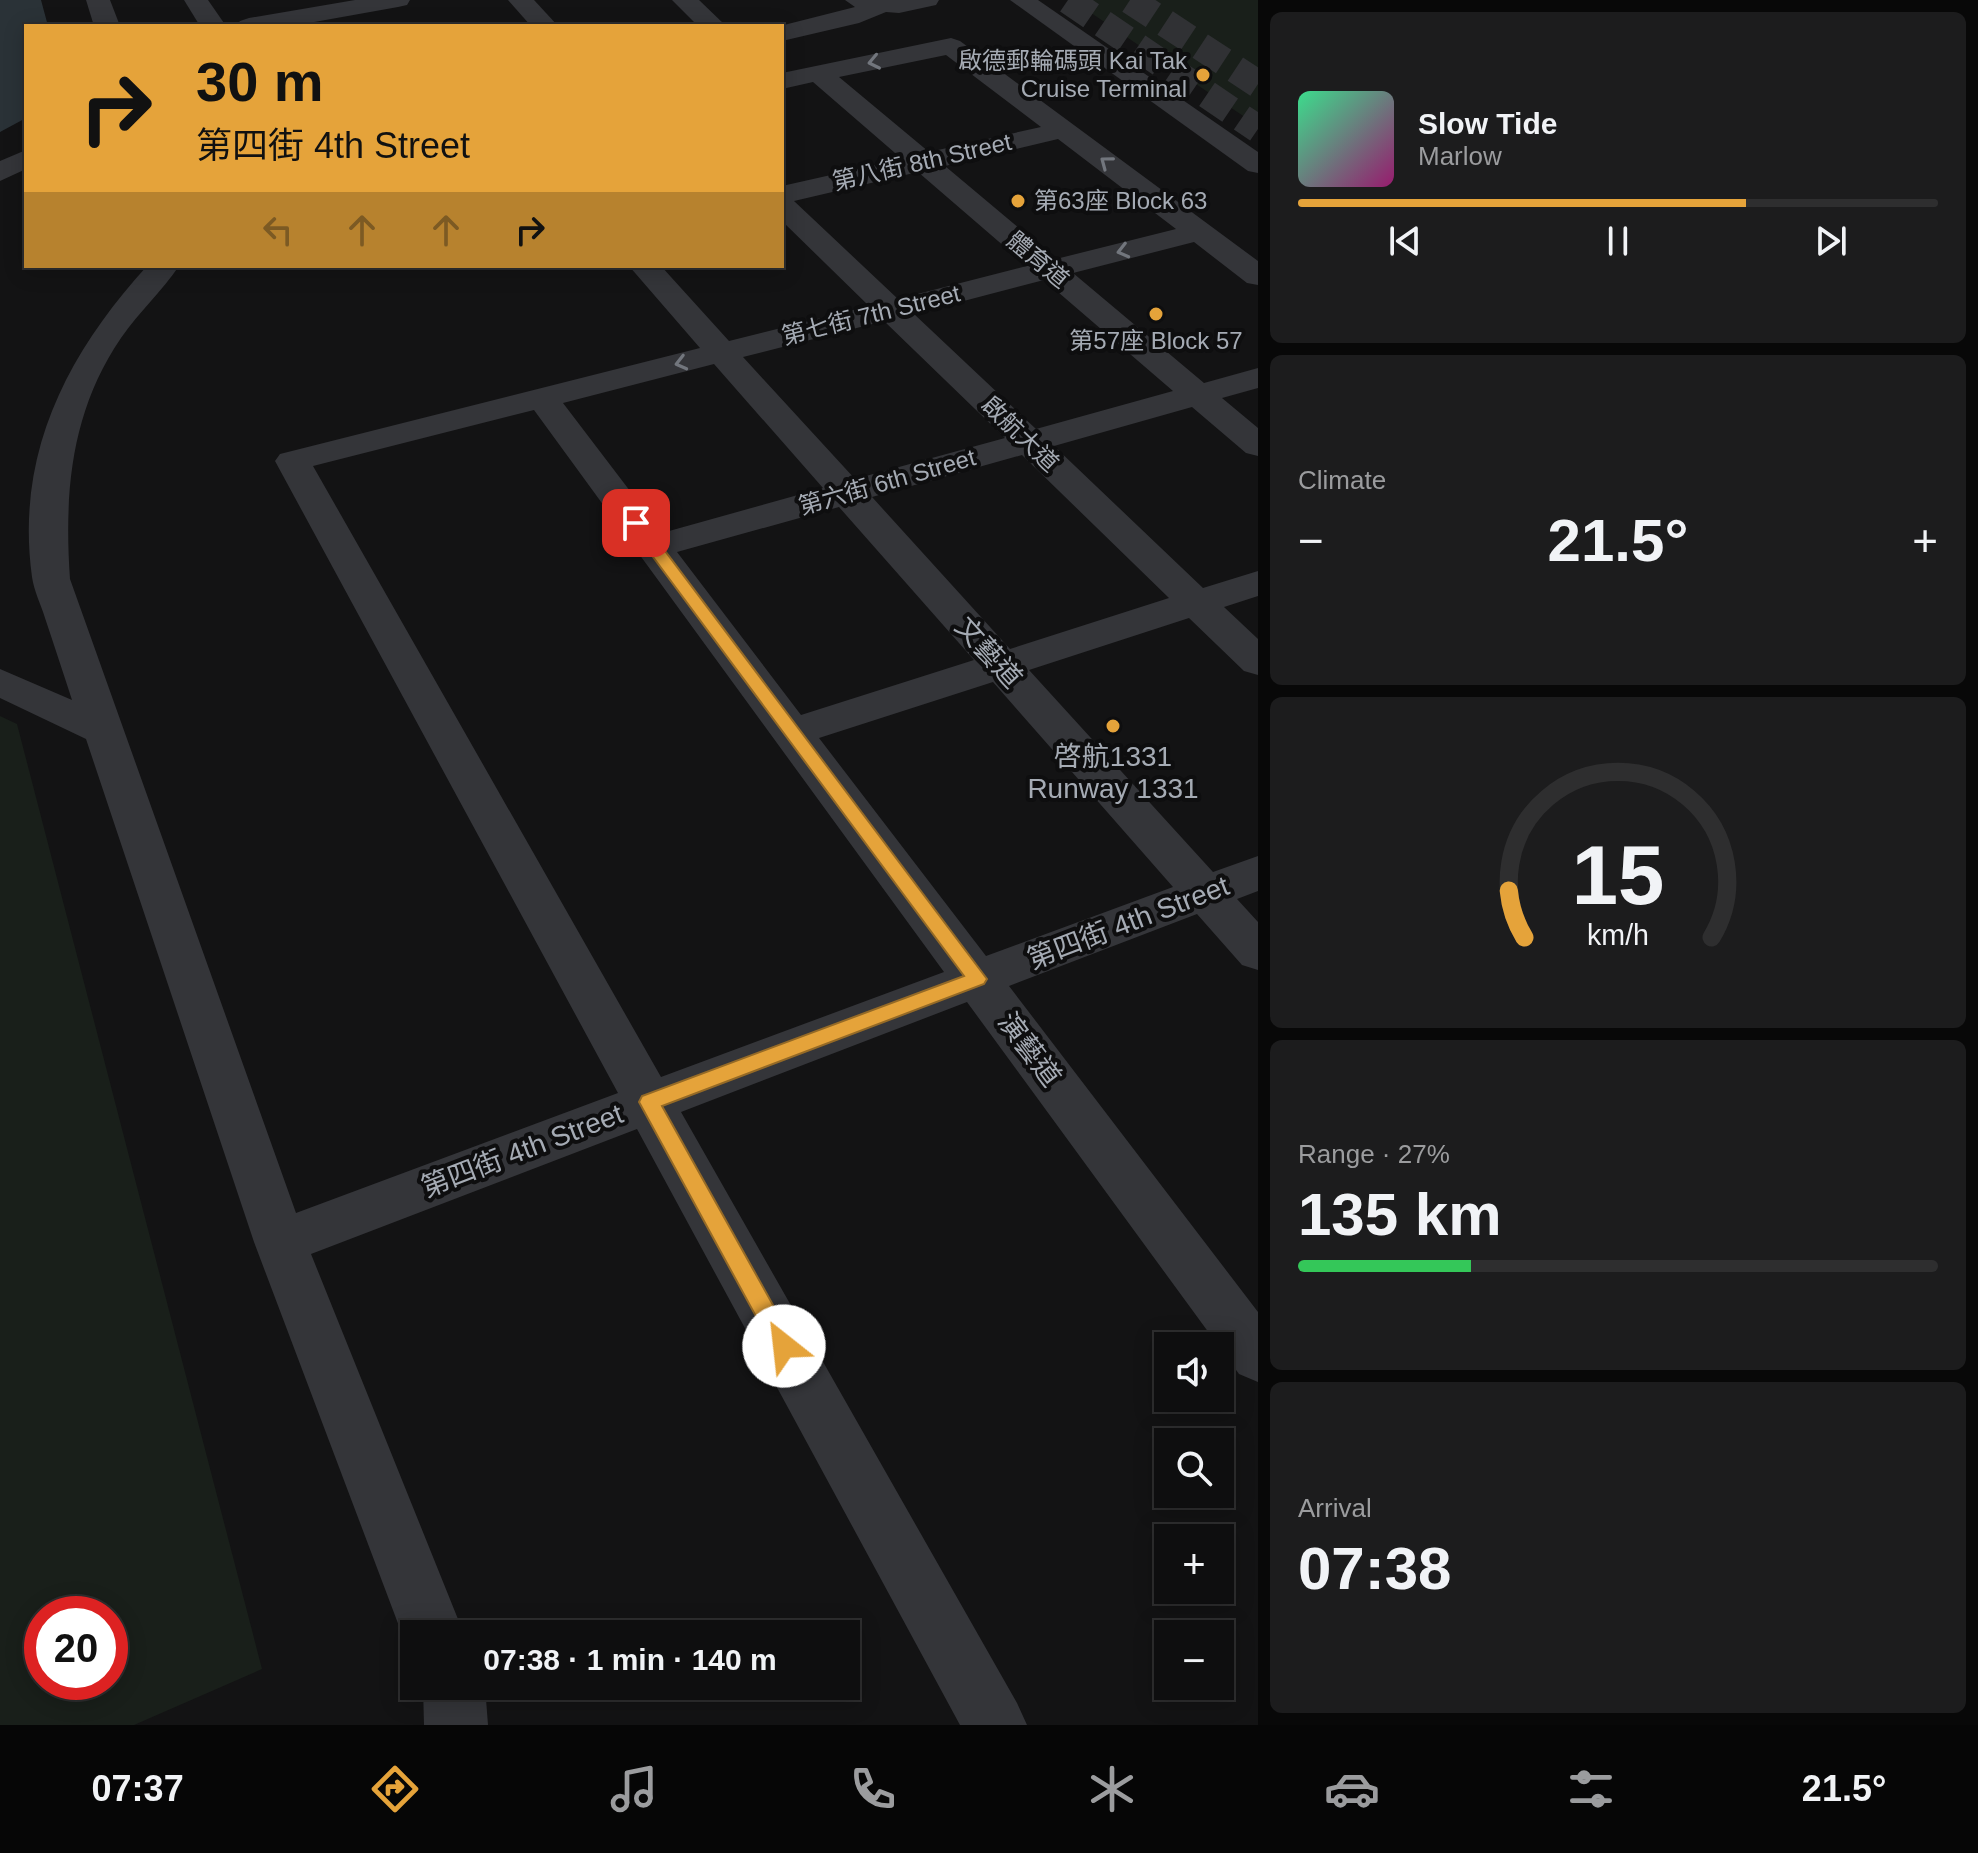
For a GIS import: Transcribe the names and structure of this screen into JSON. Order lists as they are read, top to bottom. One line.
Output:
{"streets":{"street":["第八街 8th Street","體育道","第七街 7th Street","啟航大道","第六街 6th Street","文藝道","第四街 4th Street","演藝道"]},"crossings":[["第八街 8th Street","體育道"],["體育道","第七街 7th Street"],["體育道","第六街 6th Street"],["第七街 7th Street","啟航大道"],["第七街 7th Street","文藝道"],["第七街 7th Street","第四街 4th Street"],["第七街 7th Street","演藝道"],["啟航大道","第六街 6th Street"],["第六街 6th Street","文藝道"],["第六街 6th Street","演藝道"],["文藝道","第四街 4th Street"],["第四街 4th Street","演藝道"]],"places":["啟德郵輪碼頭 Kai Tak Cruise Terminal","第63座 Block 63","第57座 Block 57","啓航1331 Runway 1331"],"page":{"turn":["30 m","第四街 4th Street"],"song":["Slow Tide","Marlow"],"tile":["Climate",["Range · 27%","135 km"],["Arrival","07:38"]],"heat":["−","21.5°","+"],"map_buttons":["+","−"],"limit":"20","trip":"07:38 · 1 min · 140 m","tabs":["07:37","21.5°"],"gauge":["15","km/h"]}}
